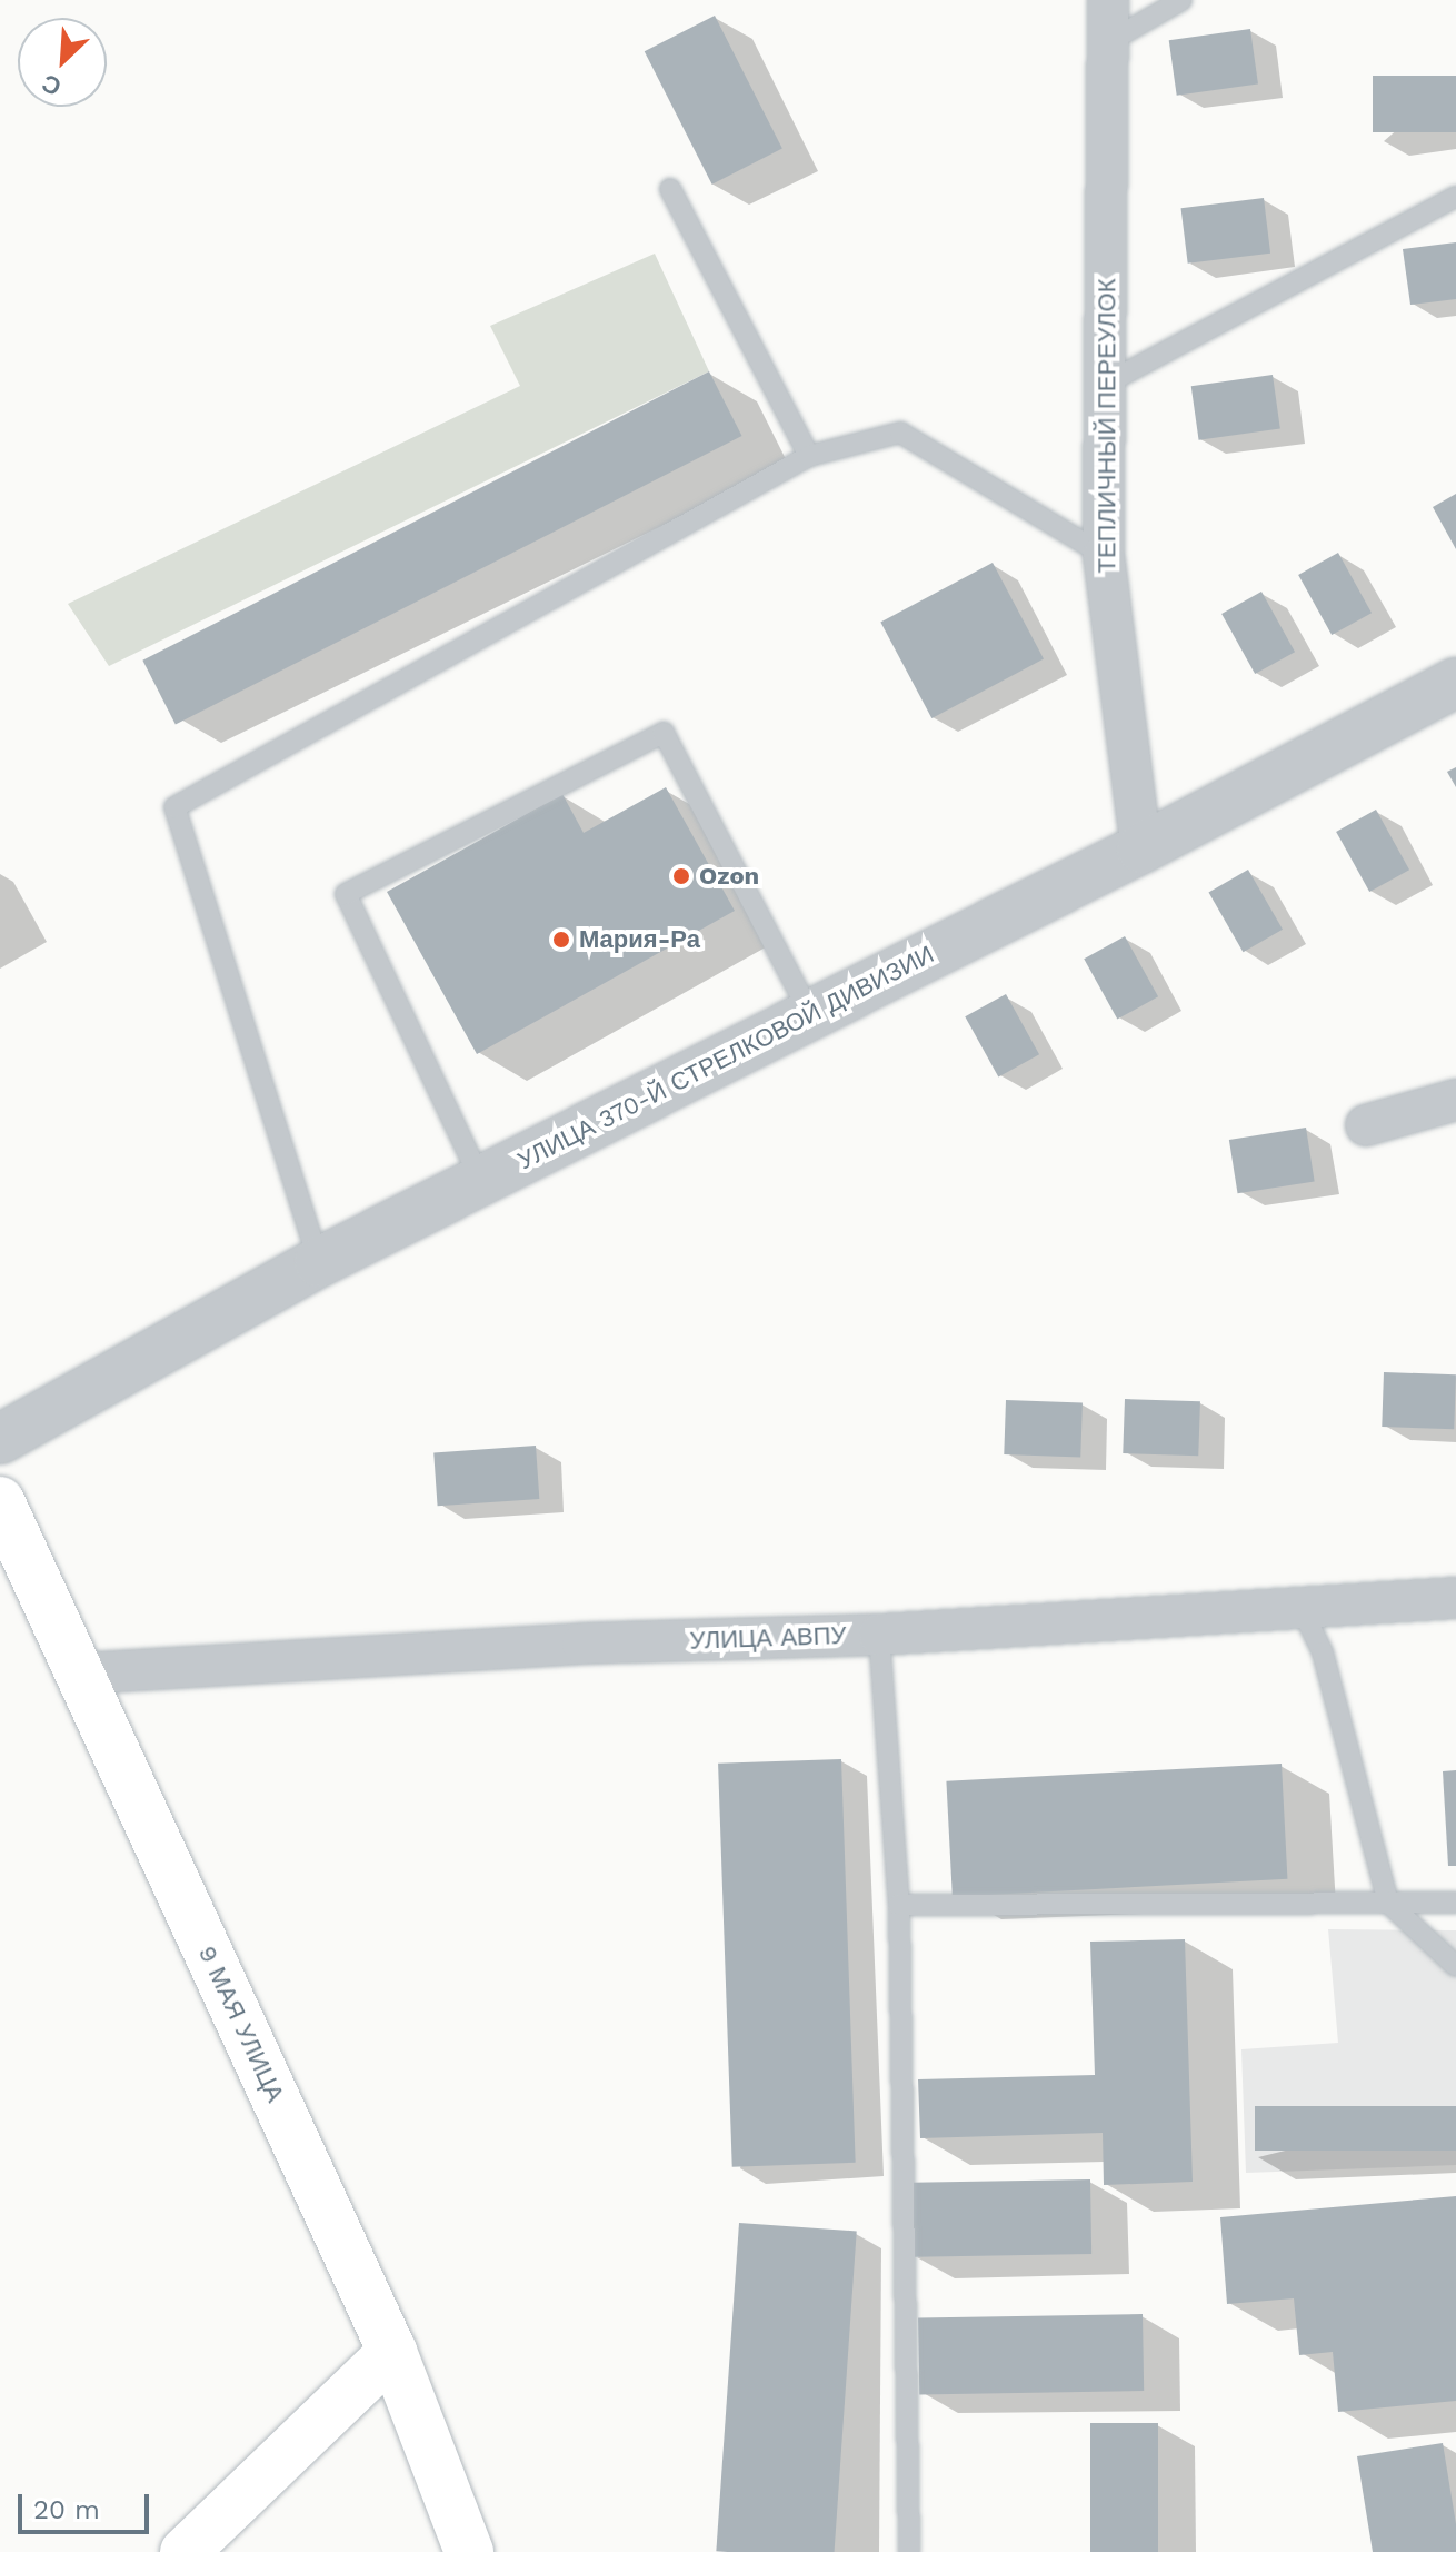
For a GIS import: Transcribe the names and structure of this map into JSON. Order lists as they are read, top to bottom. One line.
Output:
{"streets":{"main road":["9 МАЯ УЛИЦА"],"street":["ТЕПЛИЧНЫЙ ПЕРЕУЛОК","УЛИЦА 370-Й СТРЕЛКОВОЙ ДИВИЗИИ","УЛИЦА АВПУ"]},"crossings":[["ТЕПЛИЧНЫЙ ПЕРЕУЛОК","УЛИЦА 370-Й СТРЕЛКОВОЙ ДИВИЗИИ"],["УЛИЦА АВПУ","9 МАЯ УЛИЦА"]],"places":["Ozon","Мария-Ра"],"scale_bar":"20 m","north":"bottom left"}
